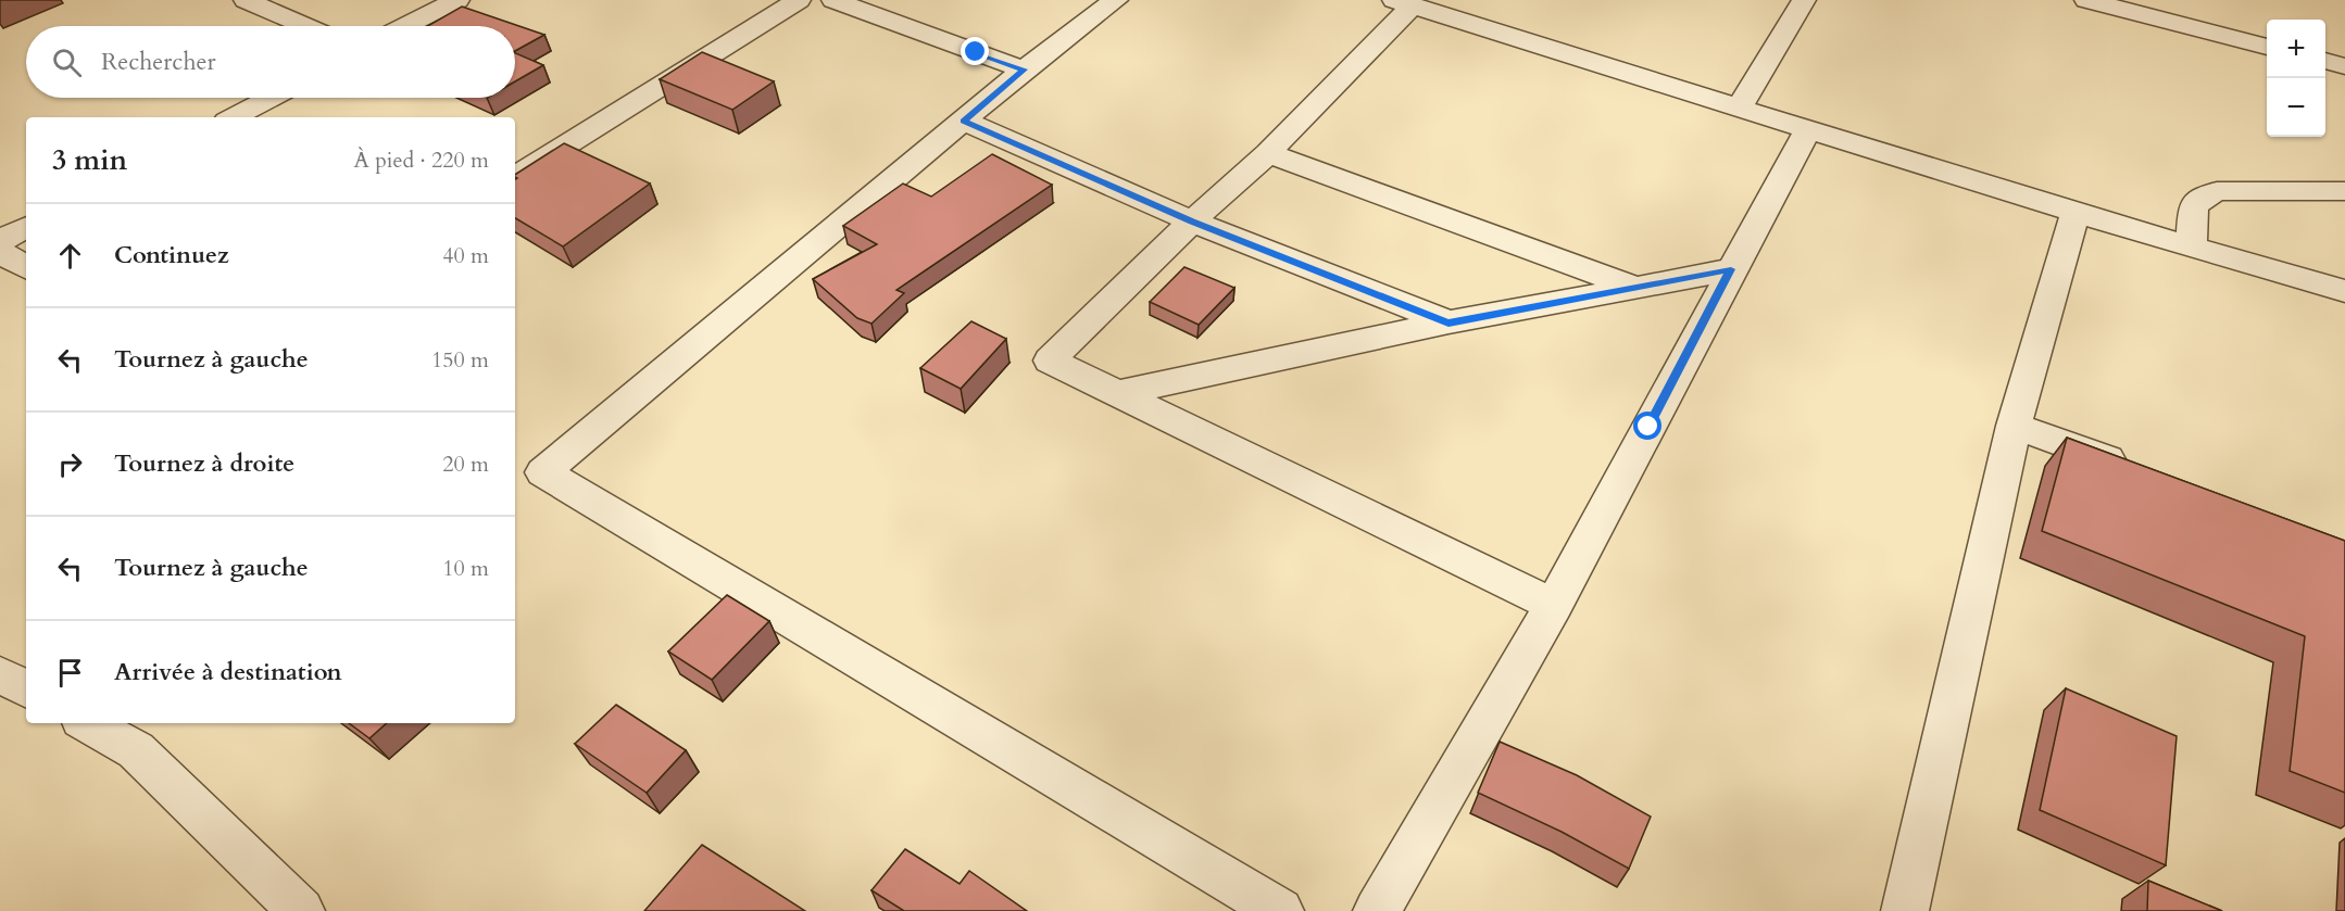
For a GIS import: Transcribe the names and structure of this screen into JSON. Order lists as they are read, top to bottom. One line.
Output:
{"page":{"map_buttons":["+","−"],"search":"Rechercher","heading":["3 min","À pied · 220 m"],"list":[["Continuez","40 m"],["Tournez à gauche","150 m"],["Tournez à droite","20 m"],["Tournez à gauche","10 m"],"Arrivée à destination"]}}
